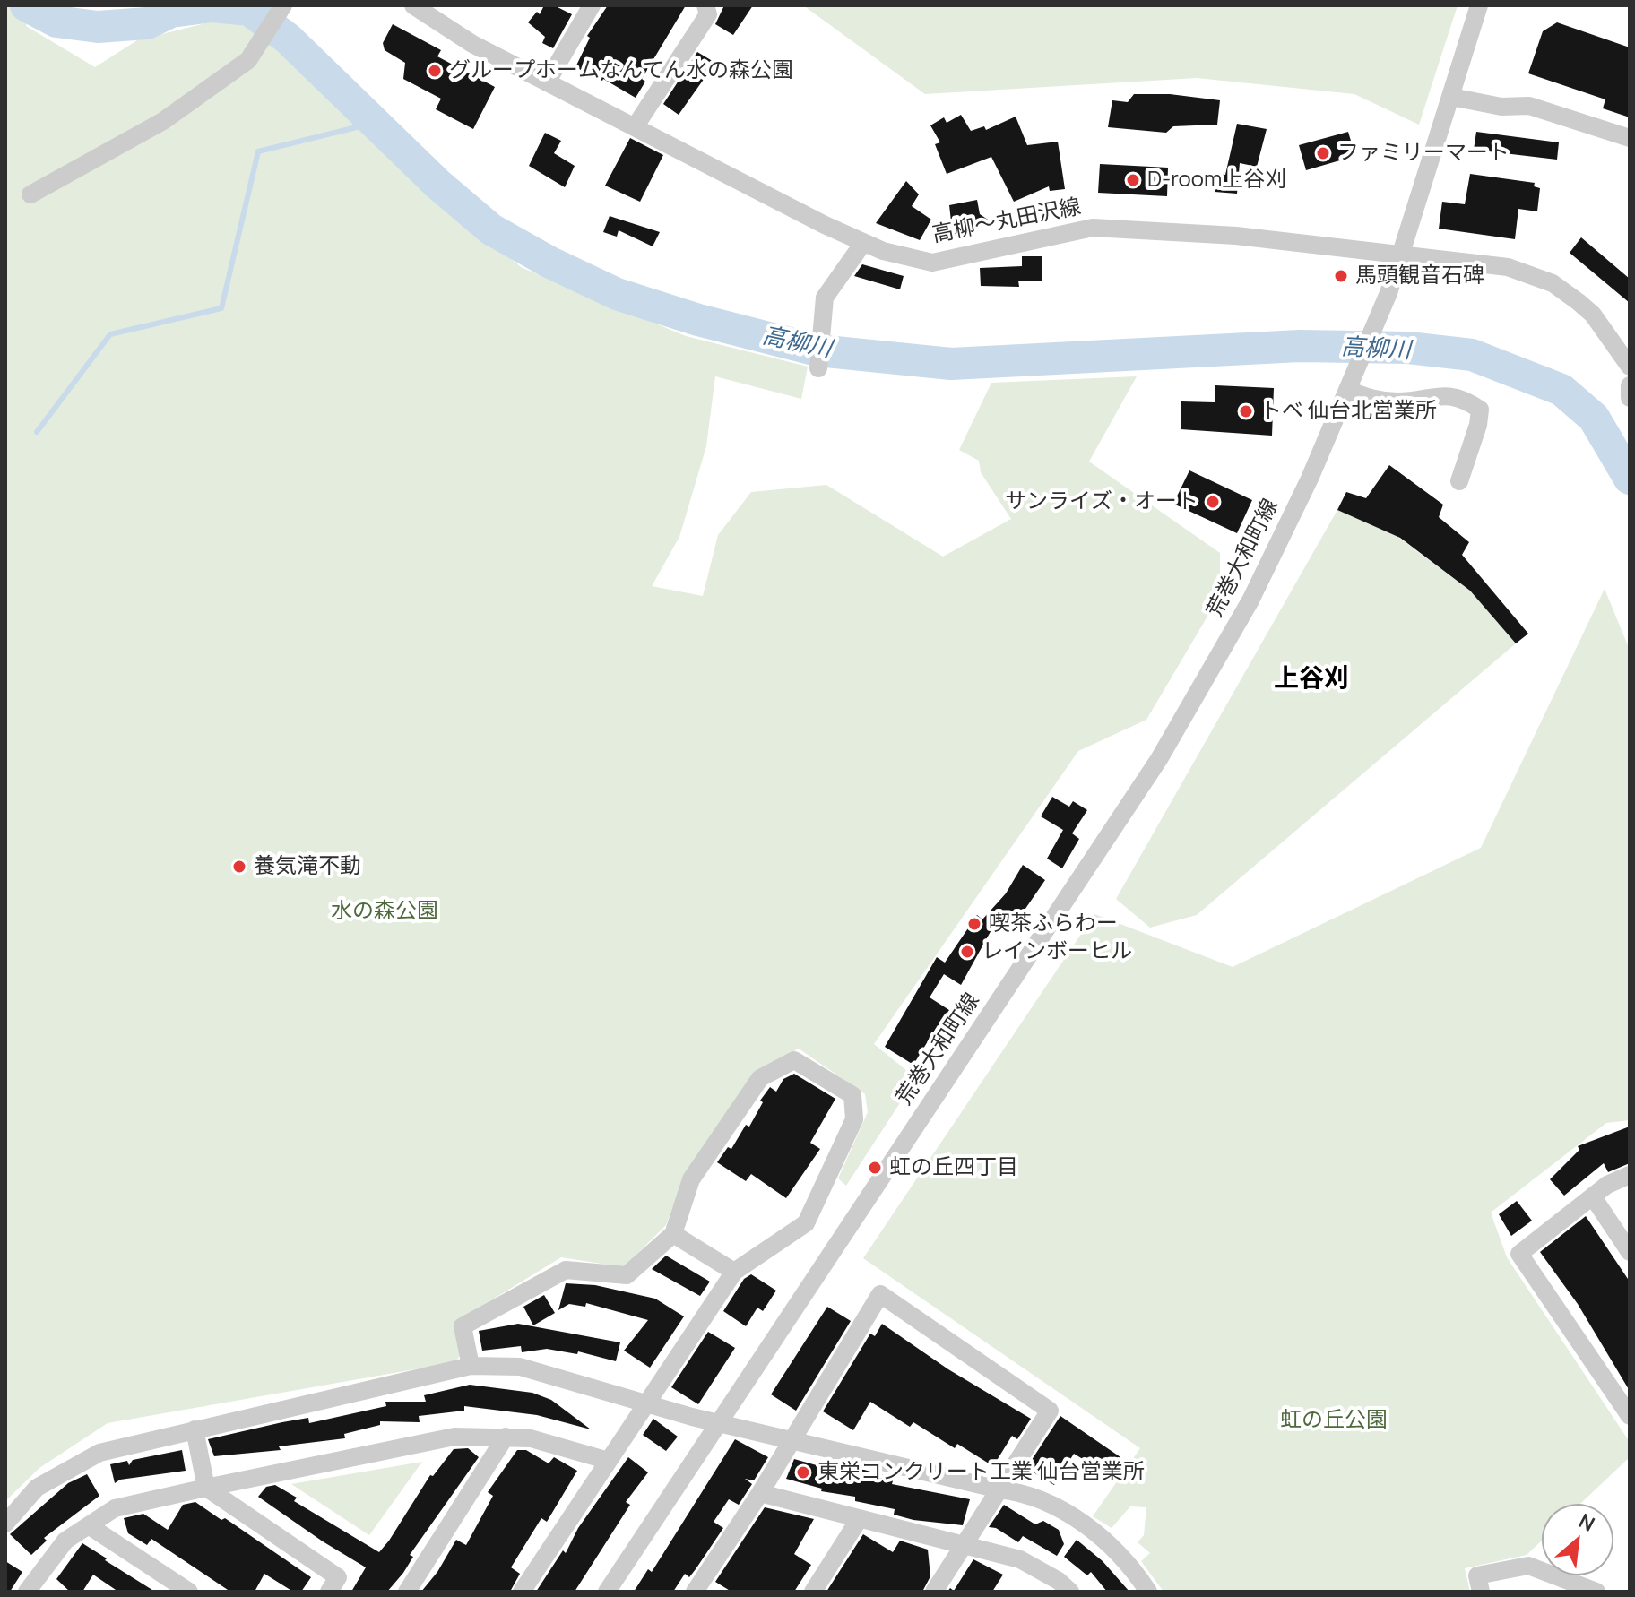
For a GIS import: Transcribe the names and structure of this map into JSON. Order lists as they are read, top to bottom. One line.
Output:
{"streets":{"street":["高柳～丸田沢線","荒巻大和町線"]},"crossings":[["高柳～丸田沢線","荒巻大和町線"]],"districts":["上谷刈"],"water":["高柳川"],"parks":["水の森公園","虹の丘公園"],"places":["グループホームなんてん水の森公園","ファミリーマート","D-room上谷刈","馬頭観音石碑","トベ 仙台北営業所","サンライズ・オート","養気滝不動","喫茶ふらわー","レインボーヒル","虹の丘四丁目","東栄コンクリート工業 仙台営業所"],"north":"top right"}
